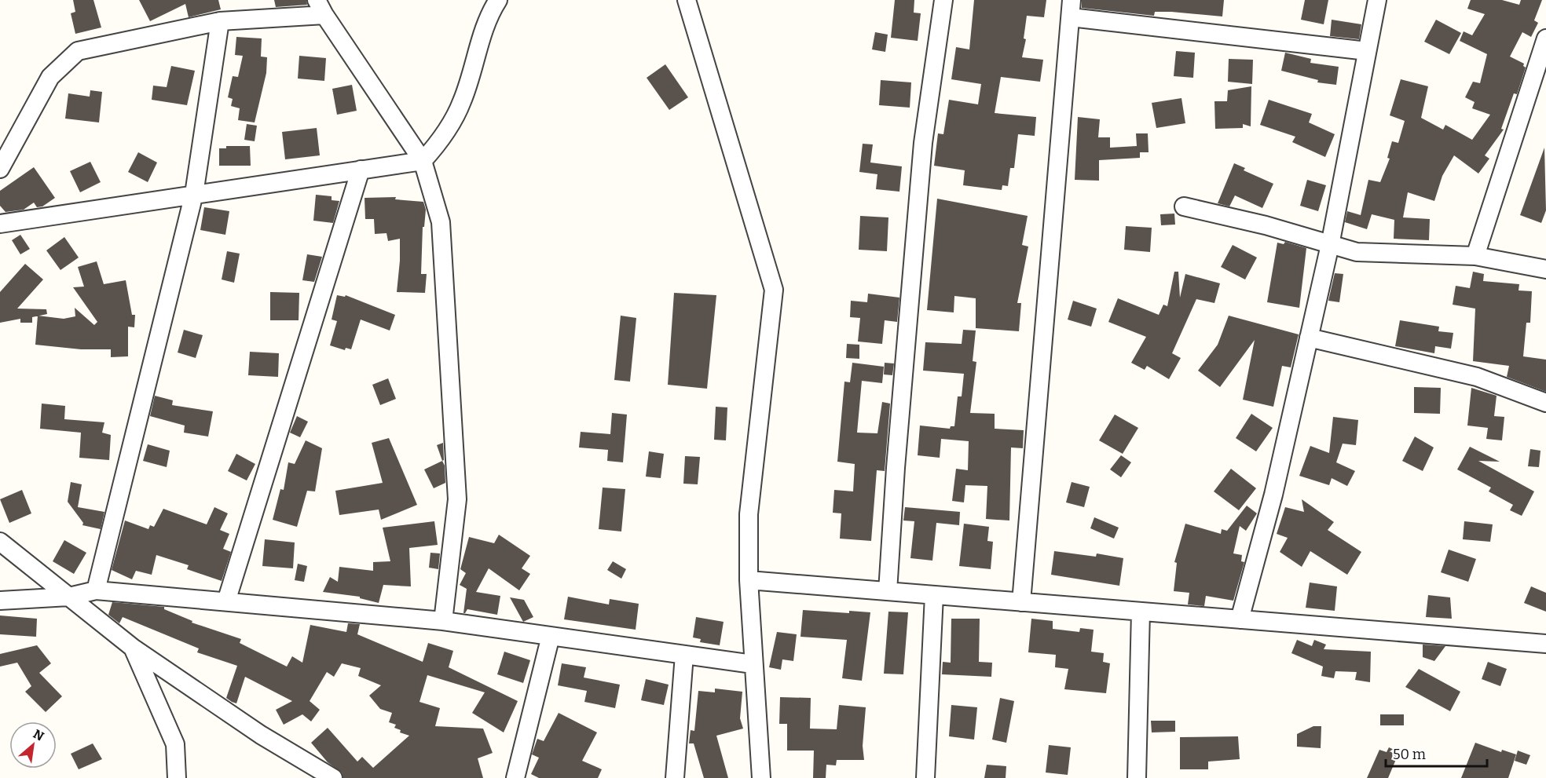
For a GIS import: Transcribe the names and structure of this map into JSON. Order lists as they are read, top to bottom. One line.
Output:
{"scale_bar":"50 m","north":"top right"}
